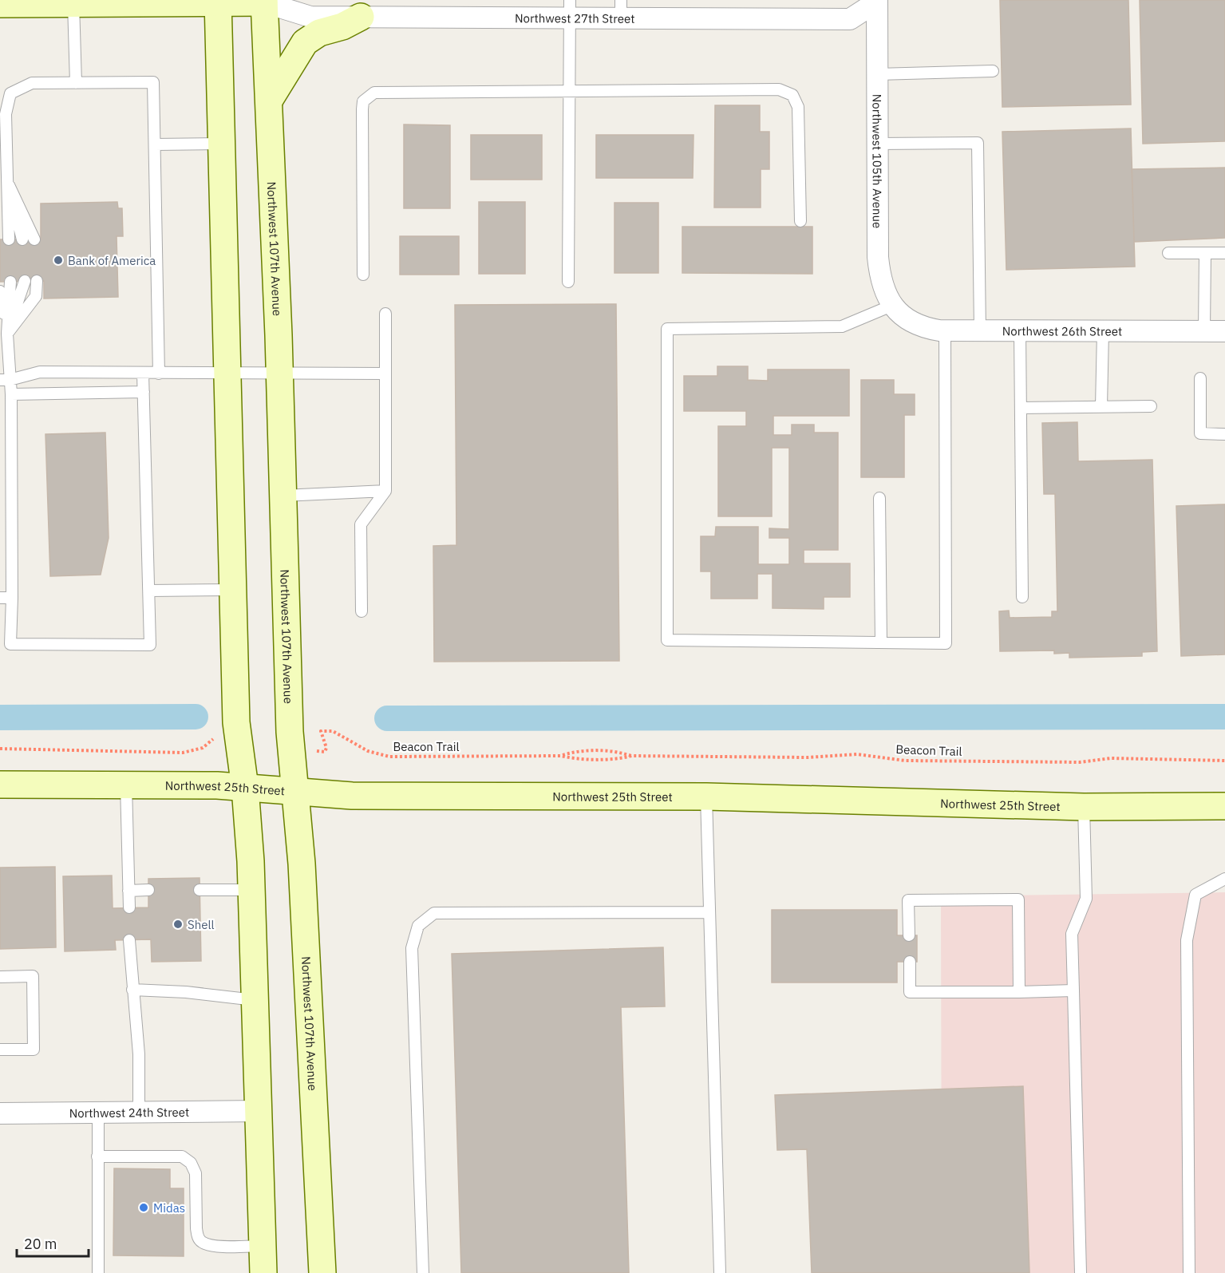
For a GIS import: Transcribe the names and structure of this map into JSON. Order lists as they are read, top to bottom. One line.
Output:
{"streets":{"main road":["Northwest 27th Street","Northwest 107th Avenue","Northwest 25th Street"],"street":["Northwest 105th Avenue","Northwest 26th Street","Northwest 24th Street"],"path":["Beacon Trail"]},"crossings":[["Northwest 27th Street","Northwest 105th Avenue"],["Northwest 27th Street","Northwest 107th Avenue"],["Northwest 105th Avenue","Northwest 26th Street"],["Northwest 107th Avenue","Northwest 25th Street"]],"places":["Bank of America","Shell","Midas"],"scale_bar":"20 m"}
